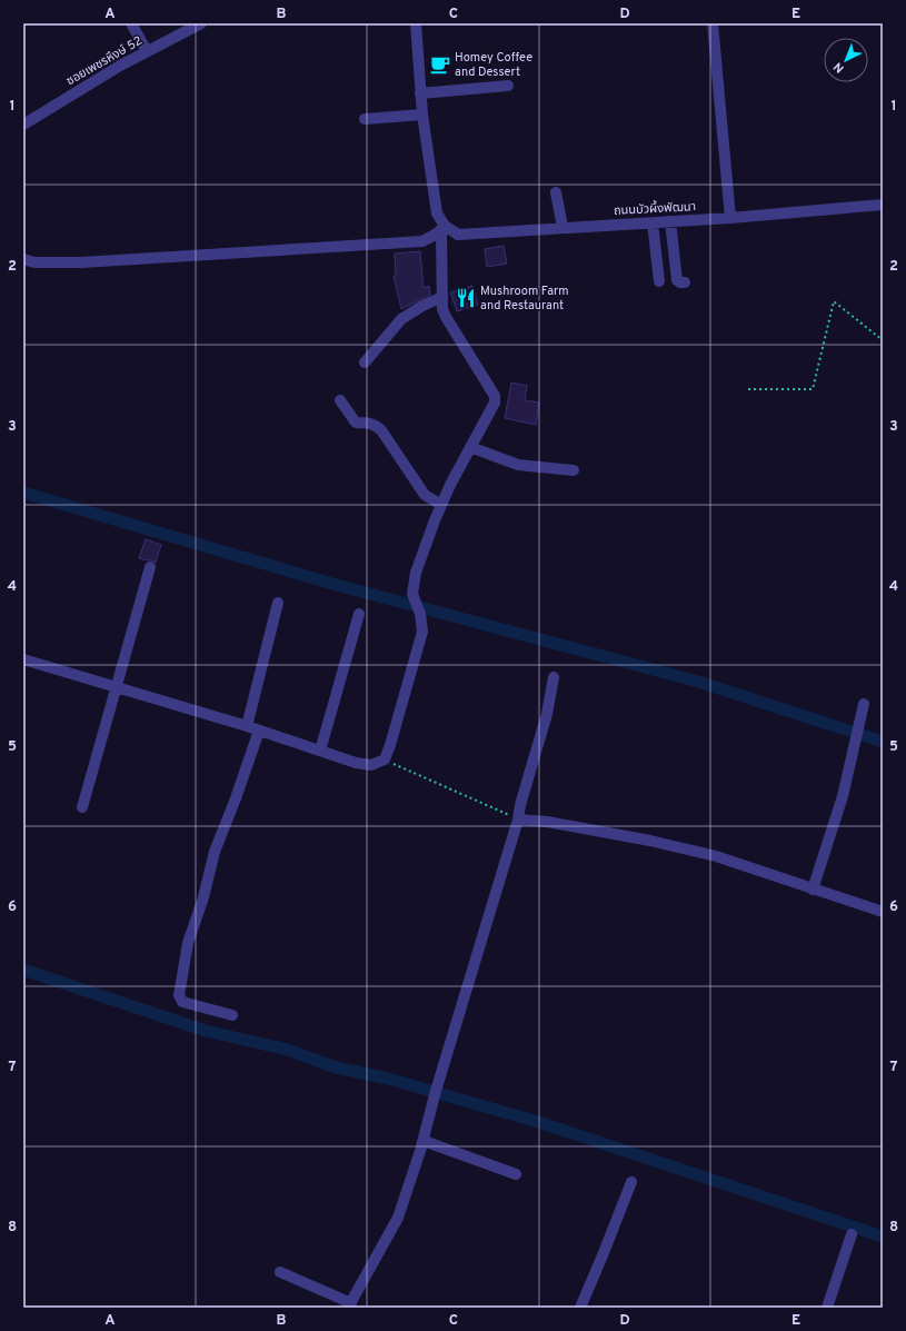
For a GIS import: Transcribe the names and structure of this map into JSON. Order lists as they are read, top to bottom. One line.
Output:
{"streets":{"street":["ซอยเพชรหึงษ์ 52","ถนนบัวผึ้งพัฒนา"]},"places":{"cafe":["Homey Coffee and Dessert"],"restaurant":["Mushroom Farm and Restaurant"]},"north":"bottom left","grid":{"columns":["A","B","C","D","E"],"rows":["1","2","3","4","5","6","7","8"]}}
